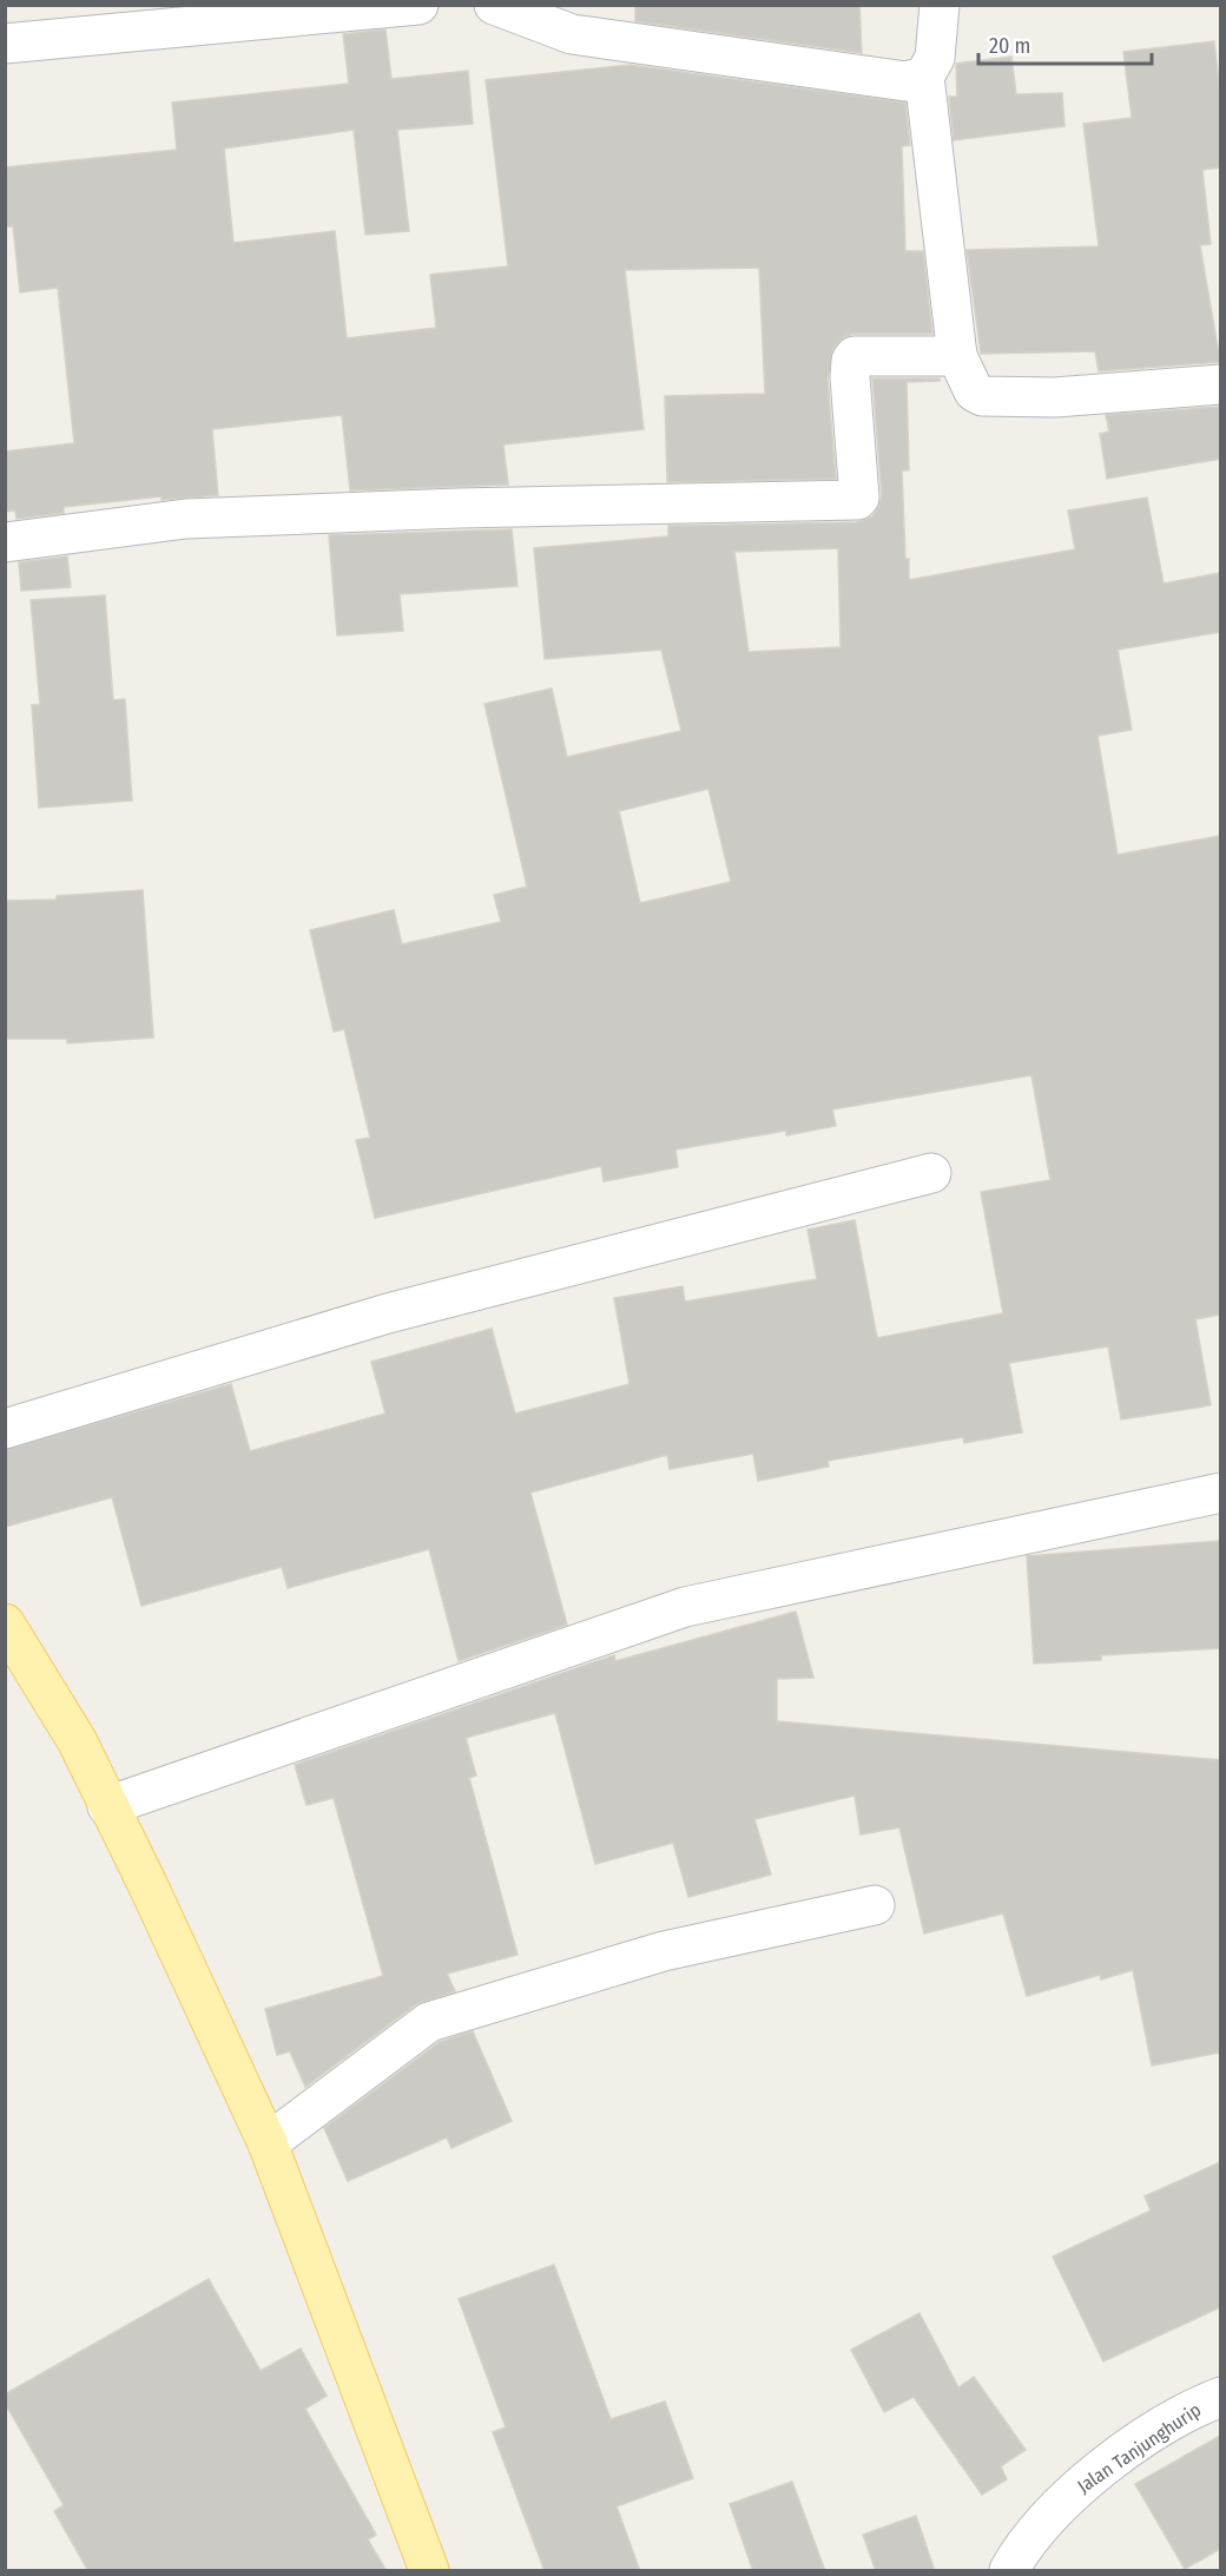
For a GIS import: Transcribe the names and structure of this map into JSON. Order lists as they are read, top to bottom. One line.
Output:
{"streets":{"street":["Jalan Tanjunghurip"]},"scale_bar":"20 m"}
